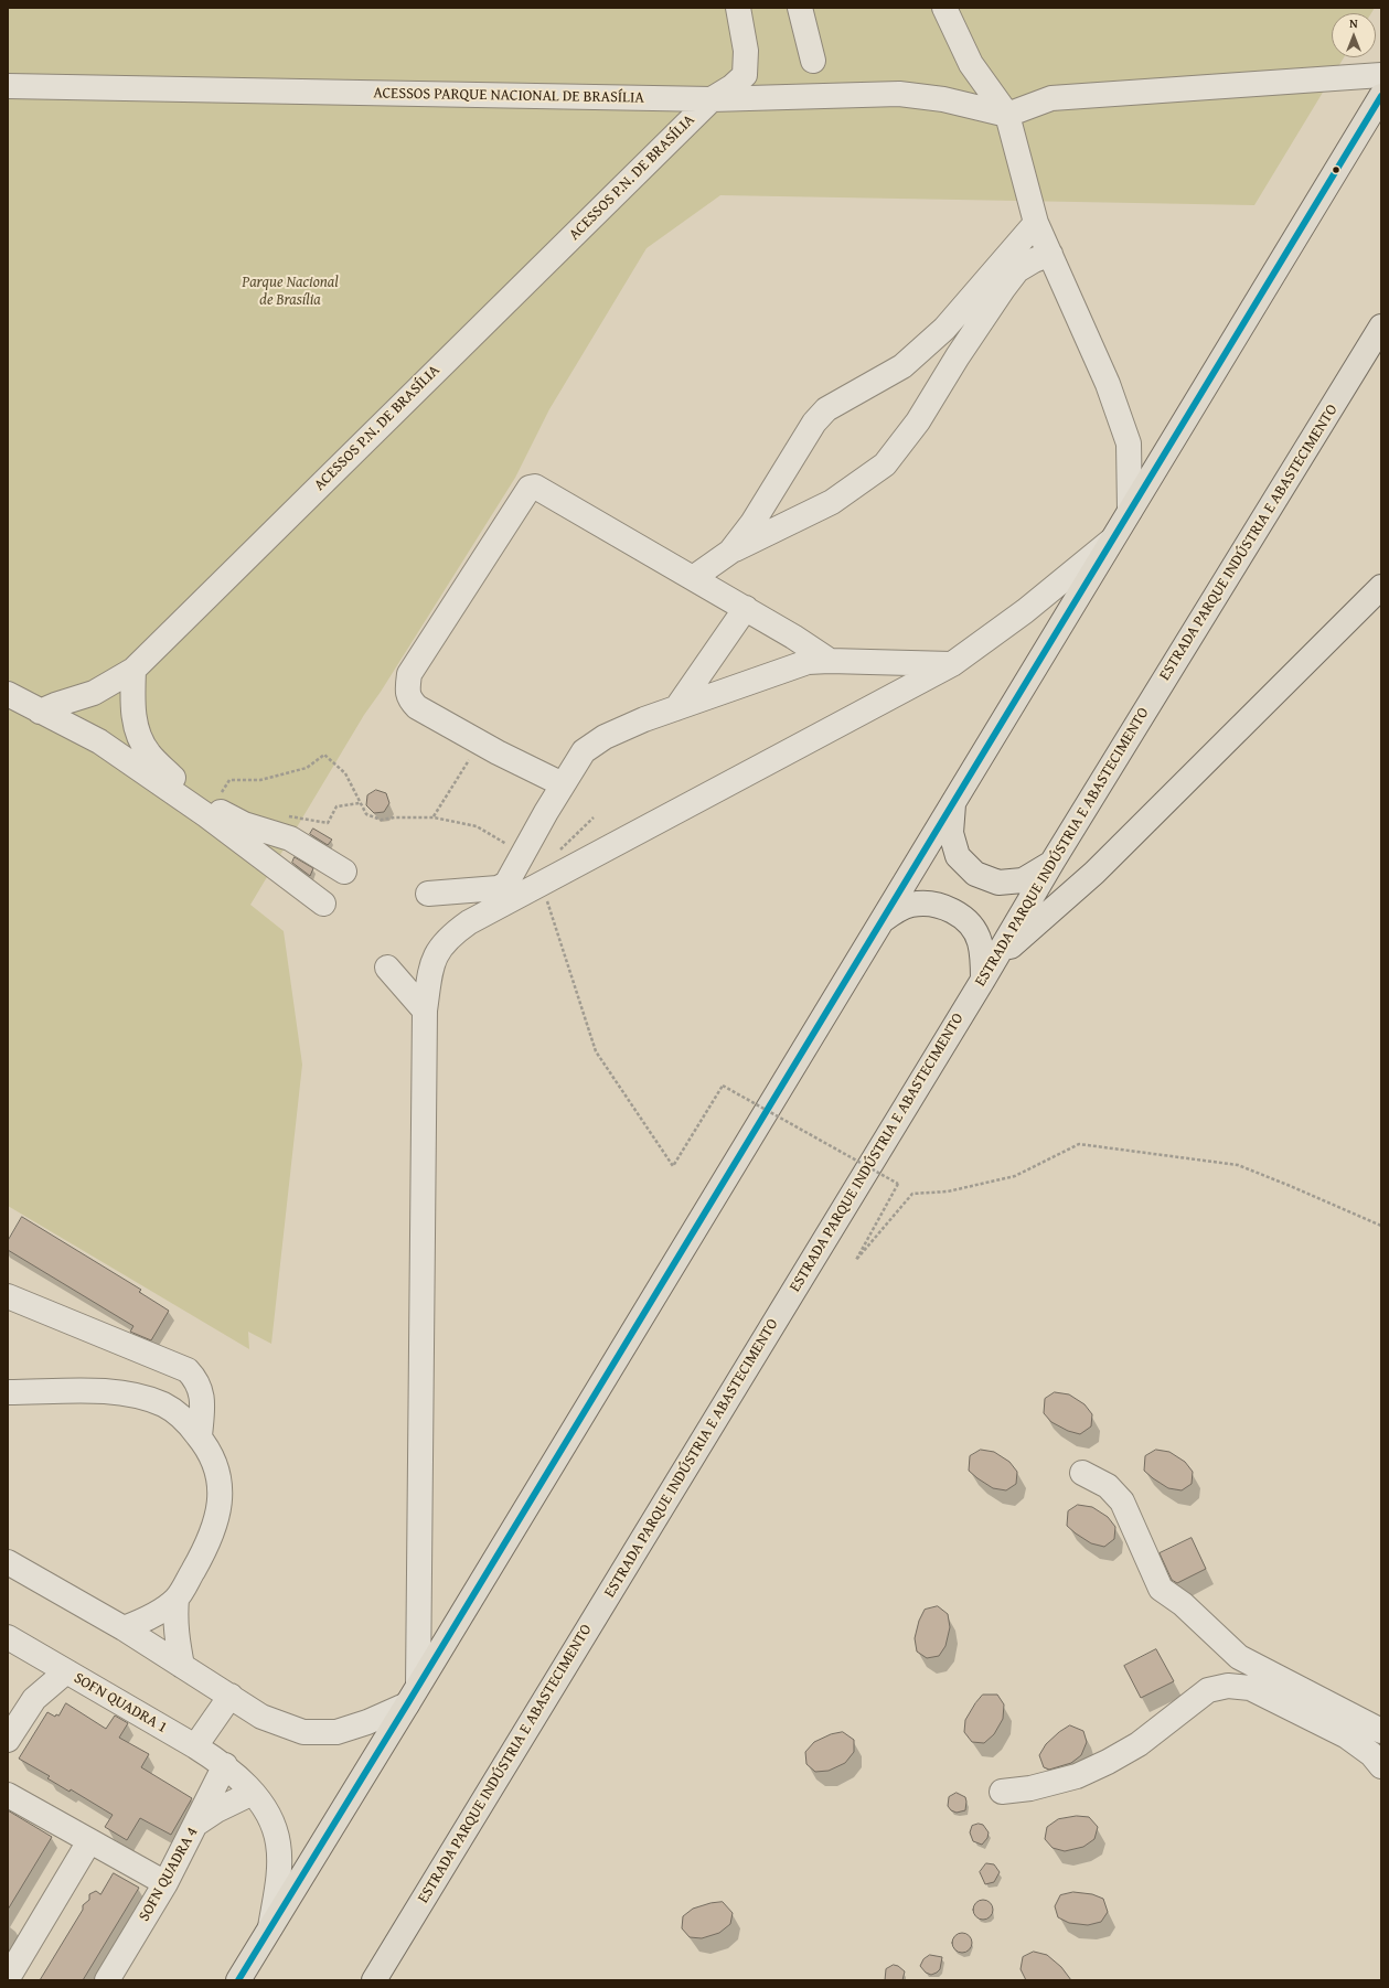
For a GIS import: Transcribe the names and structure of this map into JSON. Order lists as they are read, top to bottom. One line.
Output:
{"streets":{"highway":["ESTRADA PARQUE INDÚSTRIA E ABASTECIMENTO"],"street":["ACESSOS PARQUE NACIONAL DE BRASÍLIA","ACESSOS P.N. DE BRASÍLIA","SOFN QUADRA 1","SOFN QUADRA 4"]},"crossings":[["ACESSOS PARQUE NACIONAL DE BRASÍLIA","ACESSOS P.N. DE BRASÍLIA"],["SOFN QUADRA 1","SOFN QUADRA 4"]],"parks":["Parque Nacional de Brasília"],"north":"top"}
